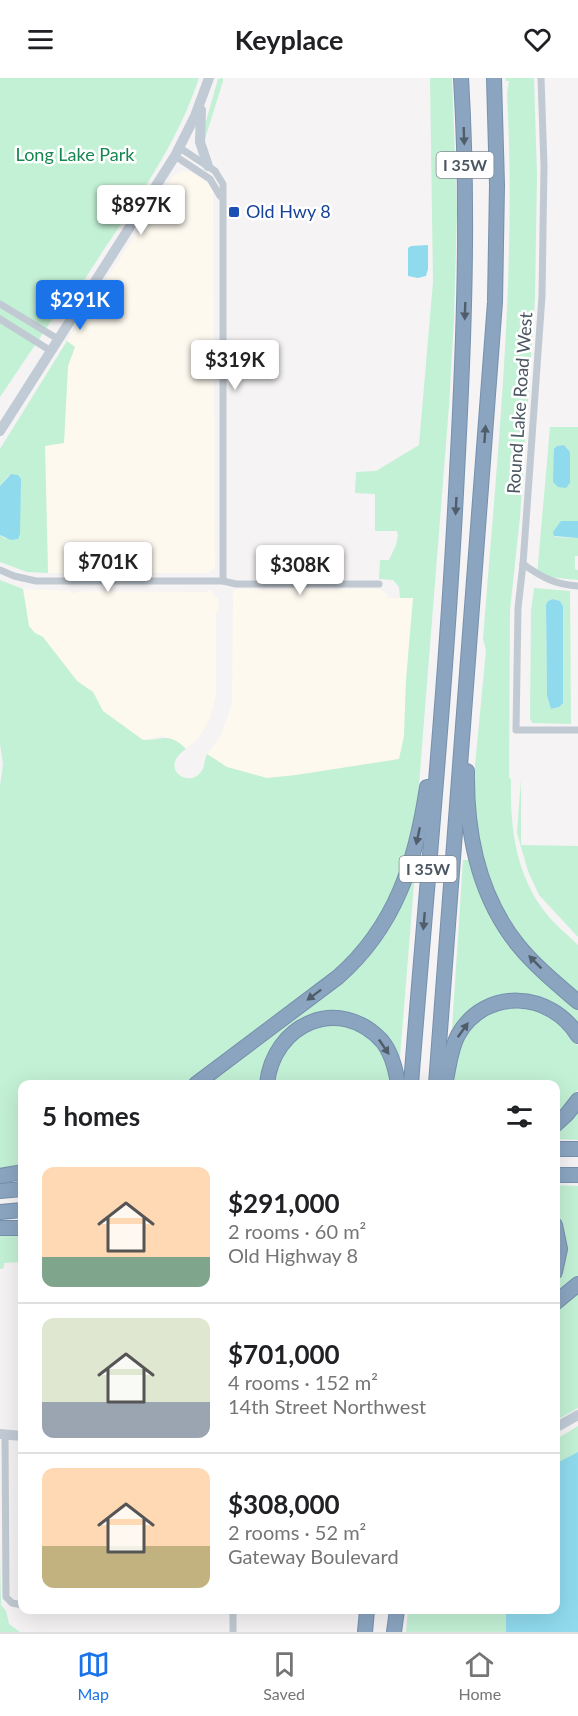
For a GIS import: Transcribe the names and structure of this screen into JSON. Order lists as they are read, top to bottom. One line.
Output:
{"streets":{"highway":["I 35W"],"street":["Round Lake Road West"]},"parks":["Long Lake Park"],"places":{"transit":["Old Hwy 8"]},"page":{"header":"Keyplace","price":["$897K","$291K","$319K","$701K","$308K"],"heading":"5 homes","list":[{"name":"$291,000","note":"2 rooms · 60 m² · Old Highway 8"},{"name":"$701,000","note":"4 rooms · 152 m² · 14th Street Northwest"},{"name":"$308,000","note":"2 rooms · 52 m² · Gateway Boulevard"}],"tabs":["Map","Saved","Home"]}}
